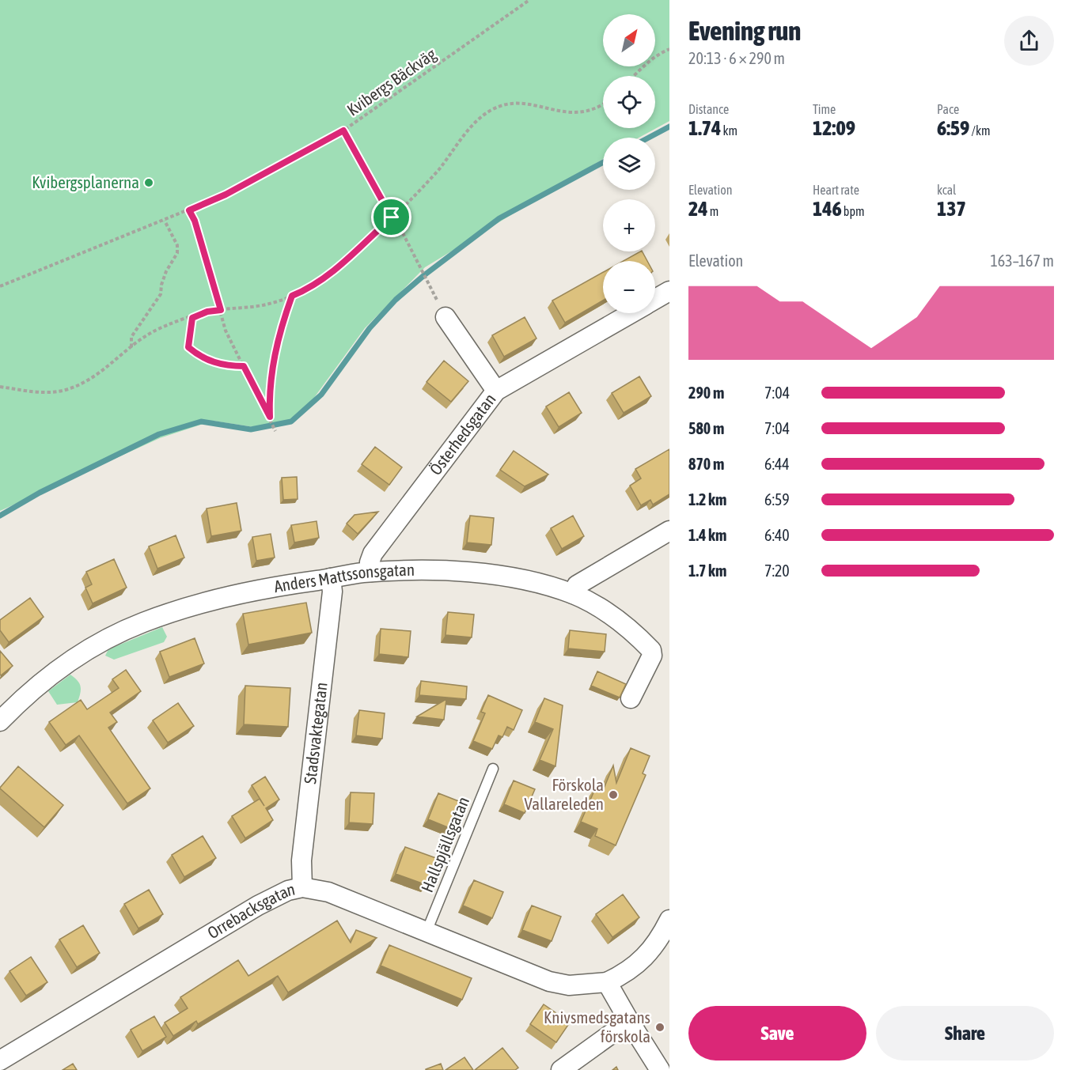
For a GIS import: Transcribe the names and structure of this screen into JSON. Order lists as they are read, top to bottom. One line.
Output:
{"streets":{"street":["Österhedsgatan","Anders Mattssonsgatan","Stadsvaktegatan","Orrebacksgatan"],"lane":["Hallspjällsgatan"],"path":["Kvibergs Bäckväg"]},"crossings":[["Österhedsgatan","Anders Mattssonsgatan"],["Anders Mattssonsgatan","Stadsvaktegatan"],["Stadsvaktegatan","Orrebacksgatan"],["Hallspjällsgatan","Orrebacksgatan"]],"places":["Kvibergsplanerna","Förskola Vallareleden","Knivsmedsgatans förskola"],"north":"top right","page":{"heading":["Evening run","20:13 · 6 × 290 m"],"map_buttons":["+","−"],"stats":[["Distance","1.74 km"],["Time","12:09"],["Pace","6:59 /km"],["Elevation","24 m"],["Heart rate","146 bpm"],["kcal","137"]],"chart":["Elevation","163–167 m"],"list":[{"name":"290 m","note":"7:04"},{"name":"580 m","note":"7:04"},{"name":"870 m","note":"6:44"},{"name":"1.2 km","note":"6:59"},{"name":"1.4 km","note":"6:40"},{"name":"1.7 km","note":"7:20"}],"buttons":["Save","Share"]}}
